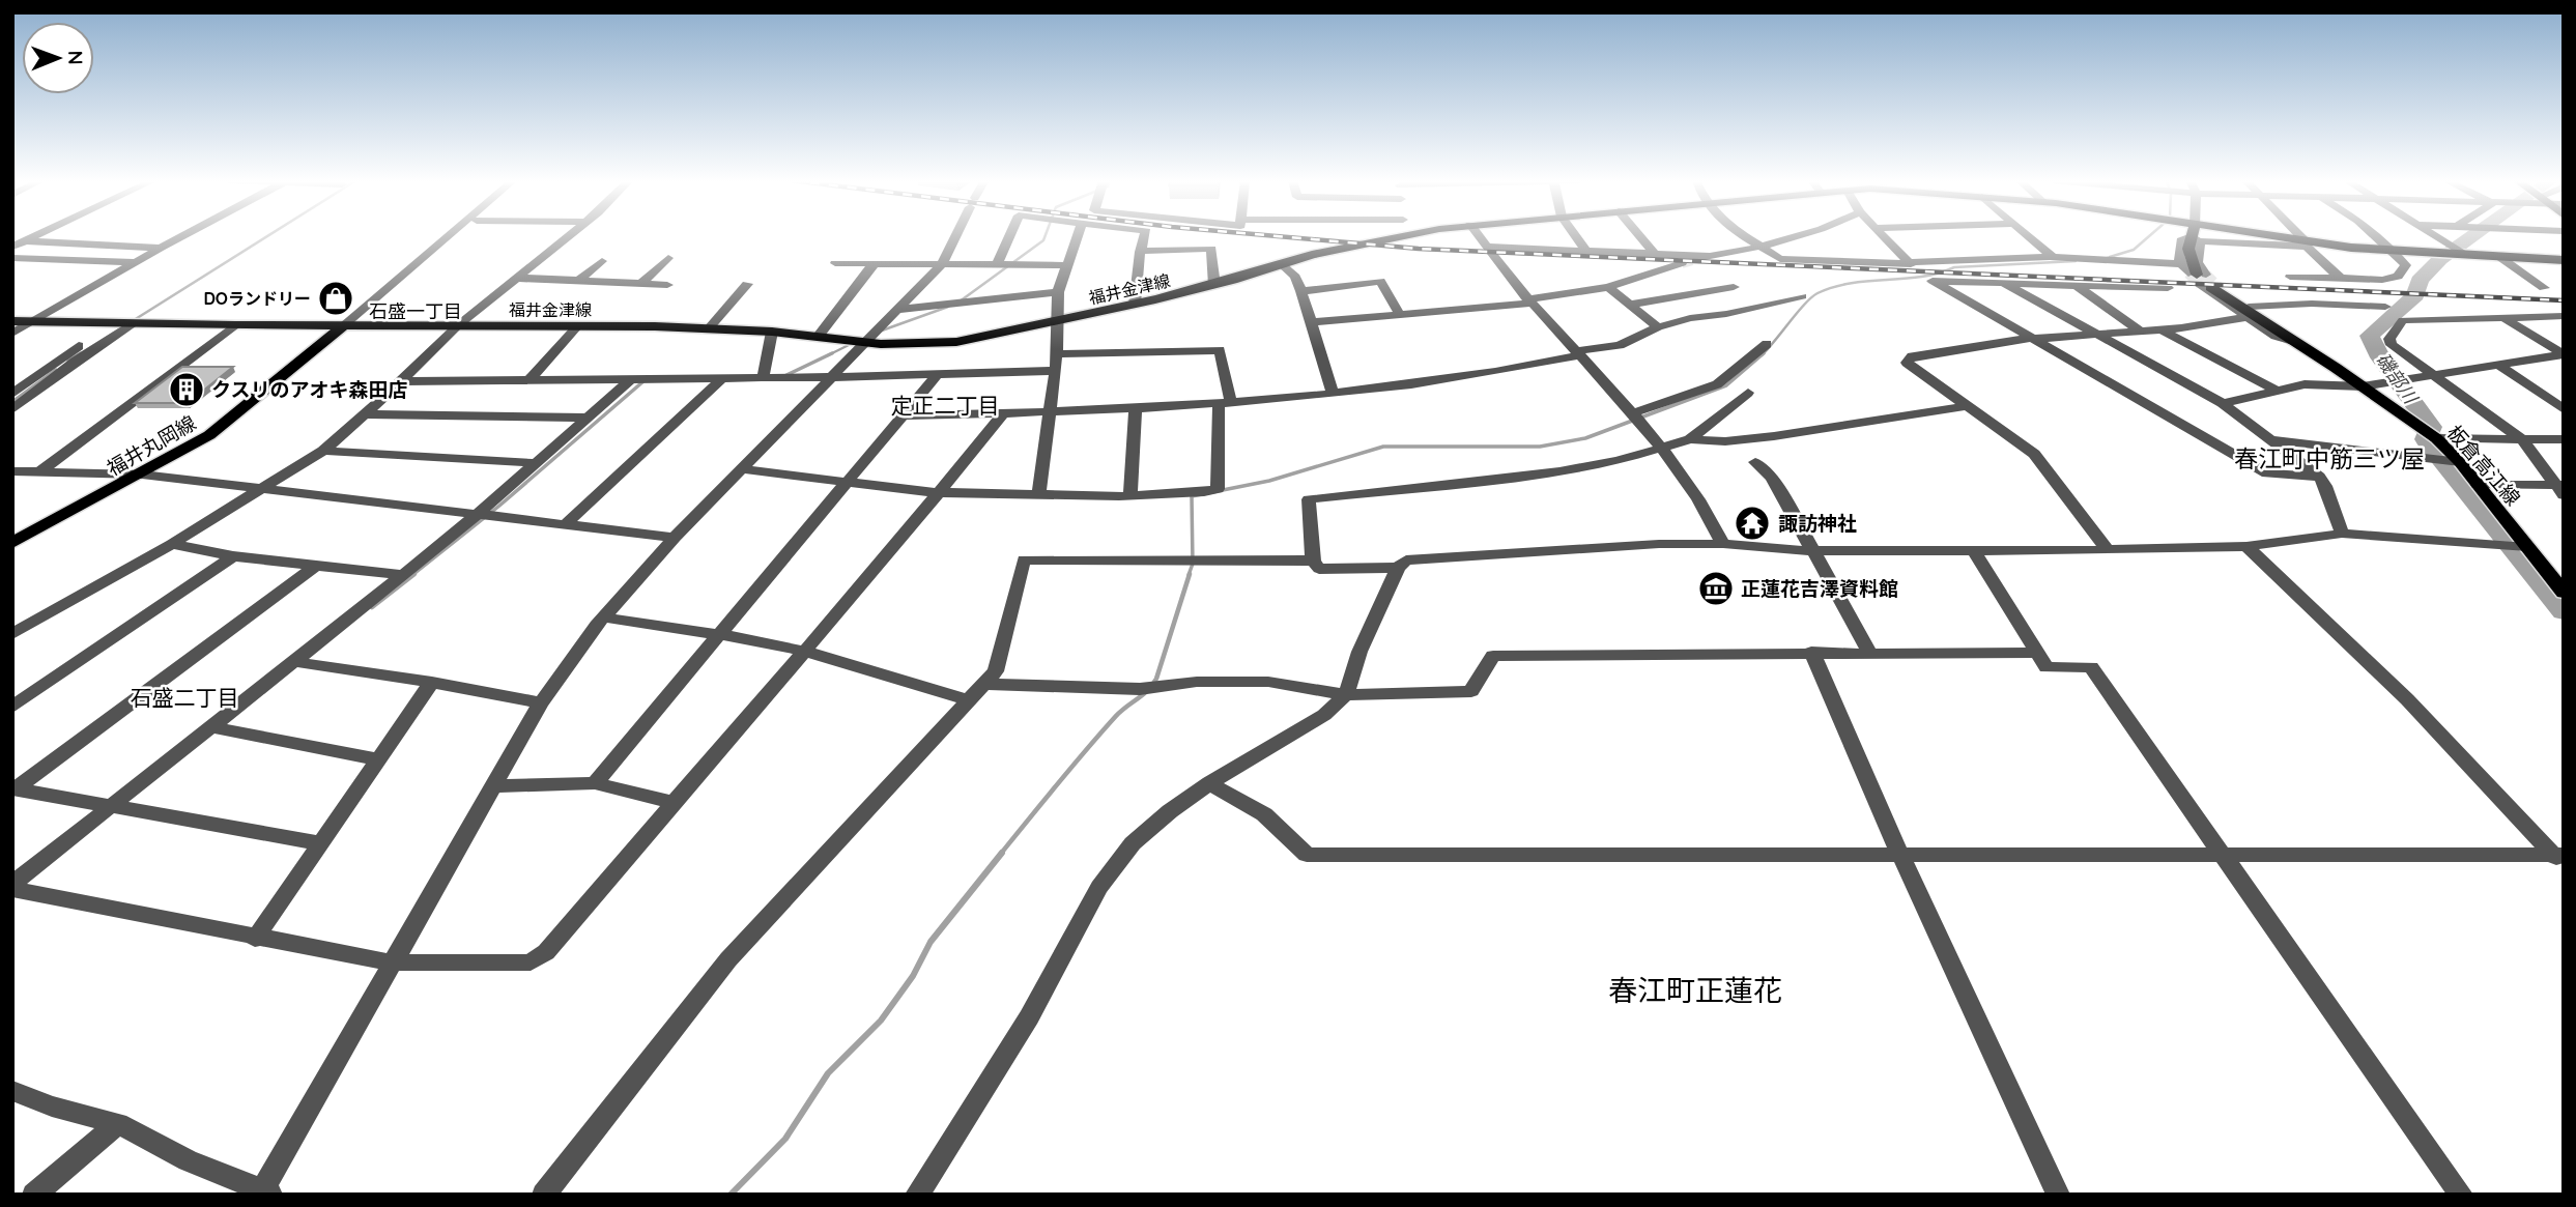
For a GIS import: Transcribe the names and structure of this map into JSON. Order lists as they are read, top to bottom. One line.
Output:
{"streets":{"main road":["福井金津線","福井丸岡線","板倉高江線"]},"crossings":[["福井金津線","福井丸岡線"]],"districts":["石盛一丁目","定正二丁目","春江町中筋三ツ屋","石盛二丁目","春江町正蓮花"],"water":["磯部川"],"places":{"shop":["DOランドリー"],"building":["クスリのアオキ森田店"],"temple":["諏訪神社"],"museum":["正蓮花吉澤資料館"]},"north":"right"}
